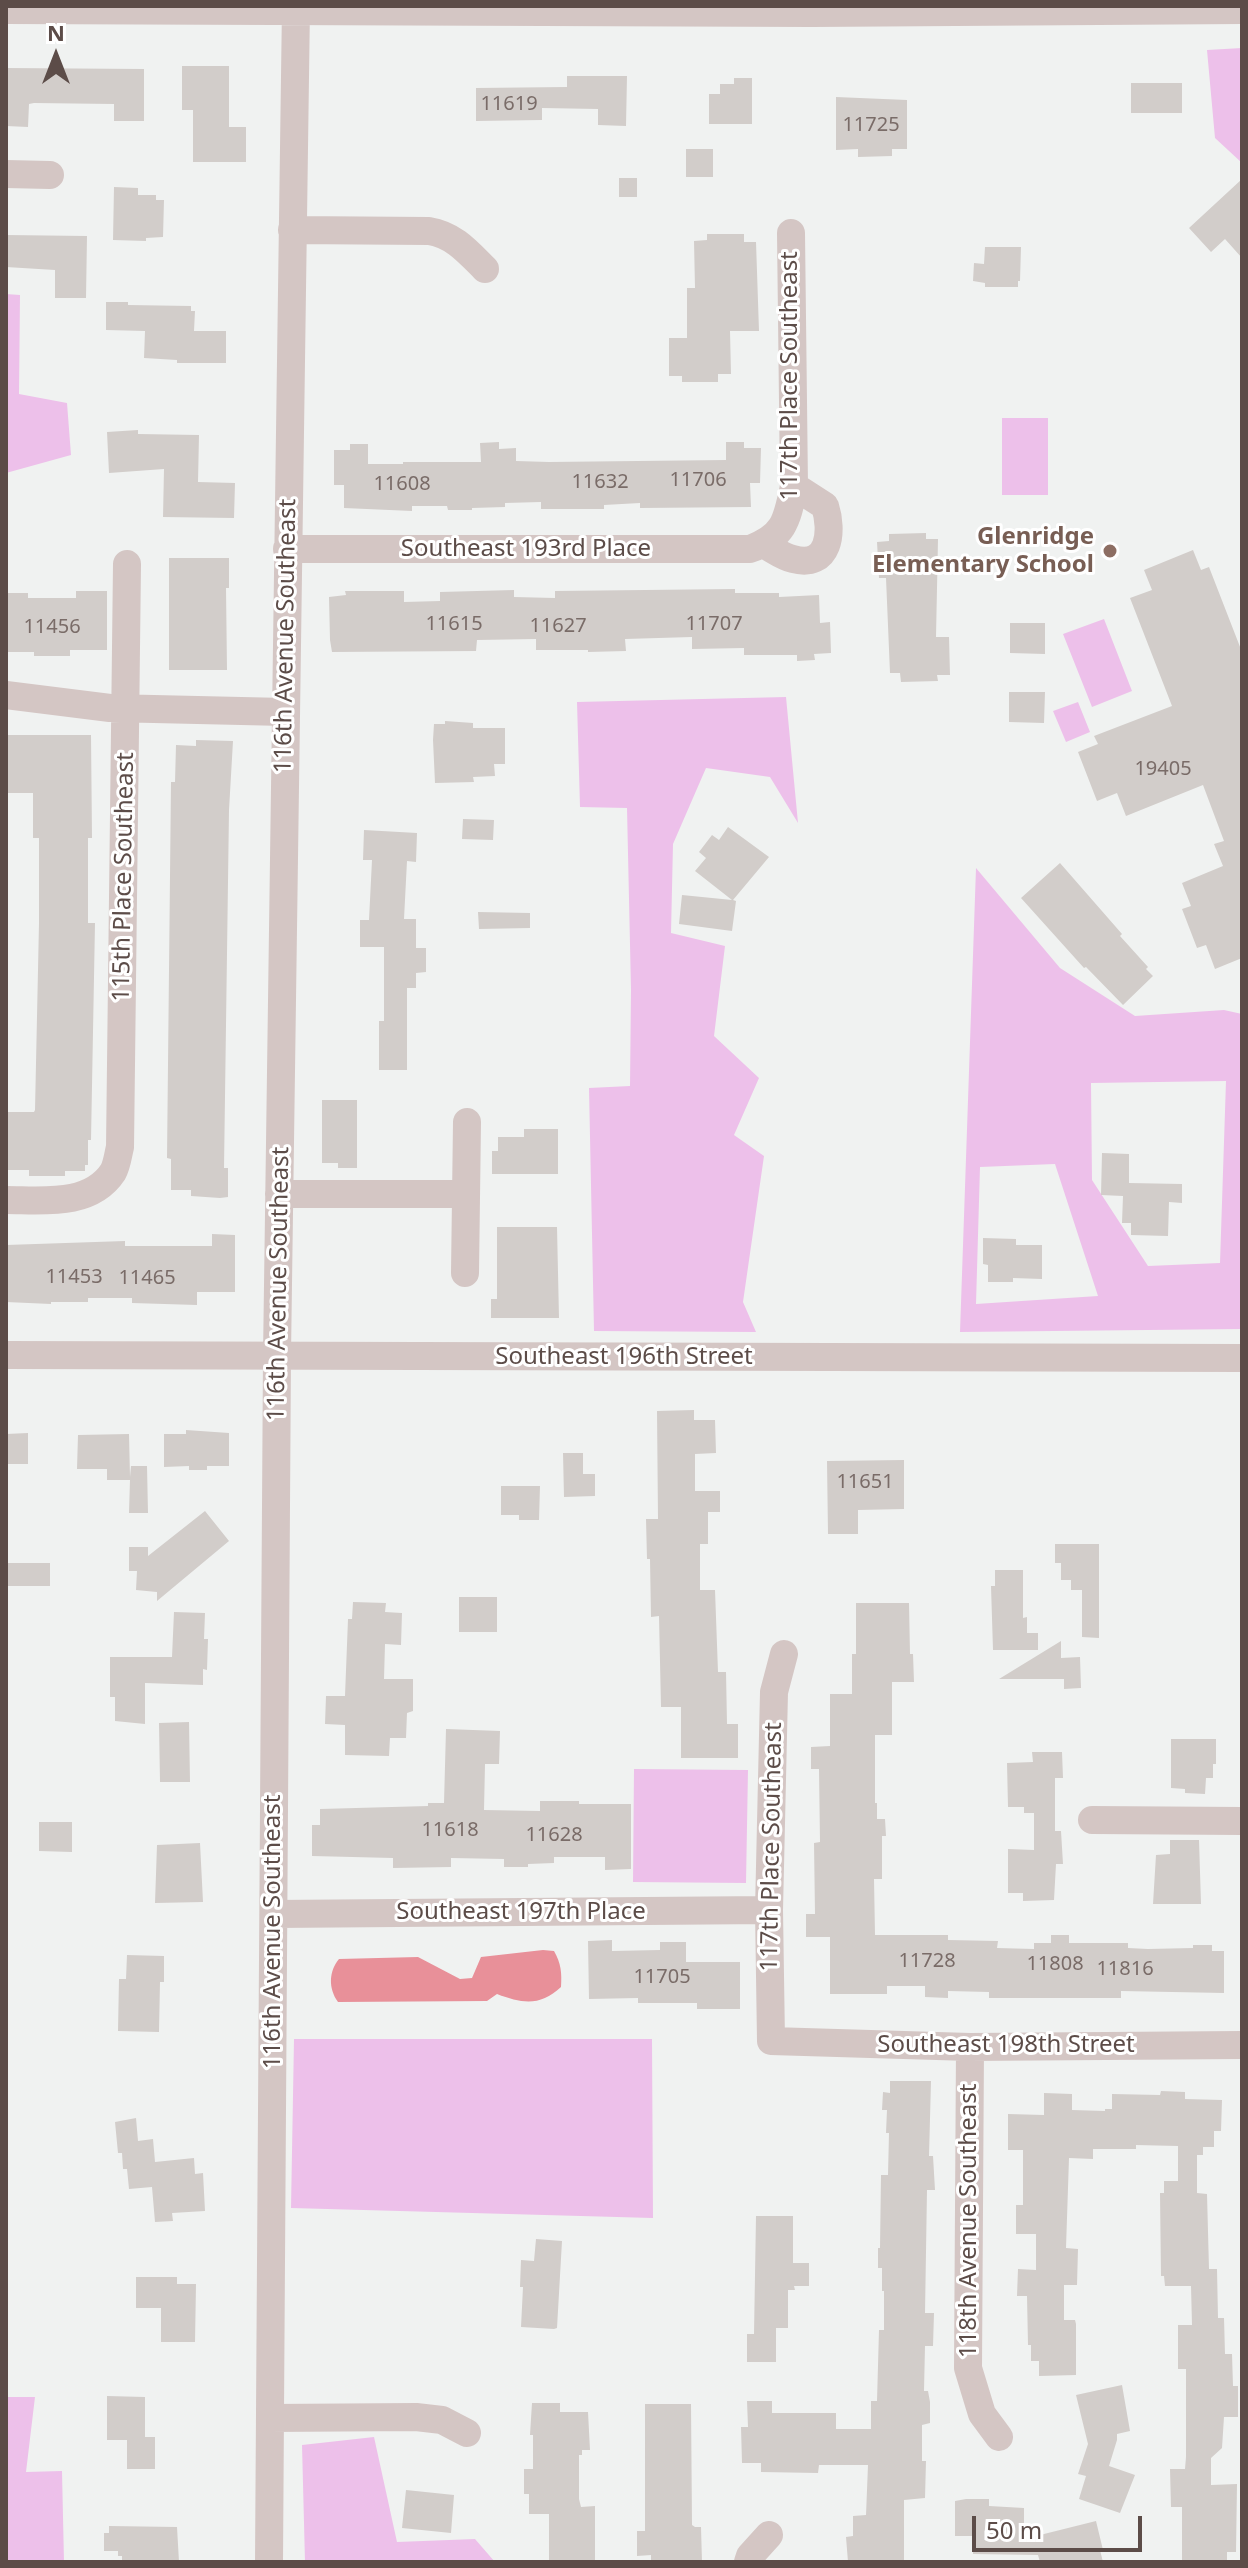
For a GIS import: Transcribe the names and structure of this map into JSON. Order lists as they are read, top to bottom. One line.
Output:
{"streets":{"street":["117th Place Southeast","Southeast 193rd Place","116th Avenue Southeast","115th Place Southeast","Southeast 196th Street","Southeast 197th Place","Southeast 198th Street","118th Avenue Southeast"]},"crossings":[["117th Place Southeast","Southeast 193rd Place"],["117th Place Southeast","Southeast 197th Place"],["117th Place Southeast","Southeast 198th Street"],["Southeast 193rd Place","116th Avenue Southeast"],["116th Avenue Southeast","Southeast 196th Street"],["116th Avenue Southeast","Southeast 197th Place"],["Southeast 198th Street","118th Avenue Southeast"]],"places":["Glenridge Elementary School"],"house_numbers":["11619","11725","11706","11632","11608","11615","11707","11627","11456","19405","11453","11465","11651","11618","11628","11728","11808","11816","11705"],"scale_bar":"50 m","north":"top"}
